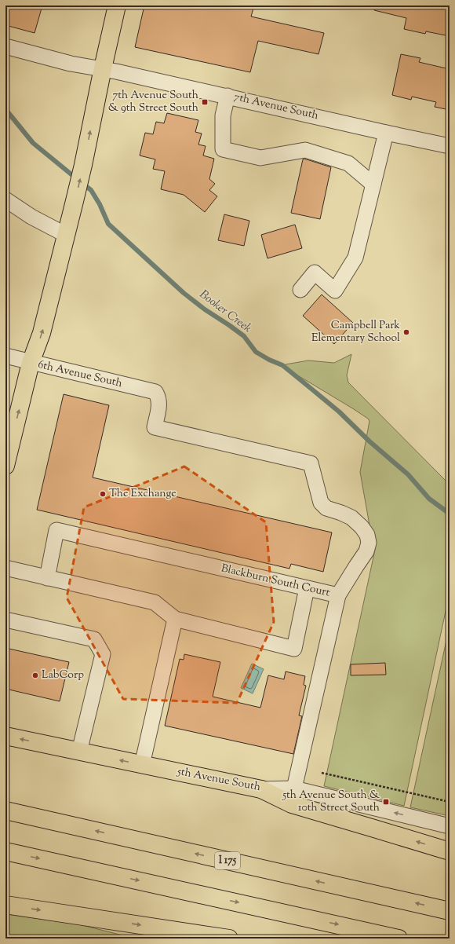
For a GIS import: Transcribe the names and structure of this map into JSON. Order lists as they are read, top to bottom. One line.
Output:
{"streets":{"main road":["5th Avenue South","I 175"],"street":["7th Avenue South","6th Avenue South","Blackburn South Court"]},"crossings":[["6th Avenue South","Blackburn South Court"],["Blackburn South Court","5th Avenue South"]],"one_way":["5th Avenue South"],"water":["Booker Creek"],"places":{"transit":["7th Avenue South & 9th Street South","5th Avenue South & 10th Street South"],"other":["Campbell Park Elementary School","The Exchange","LabCorp"]}}
